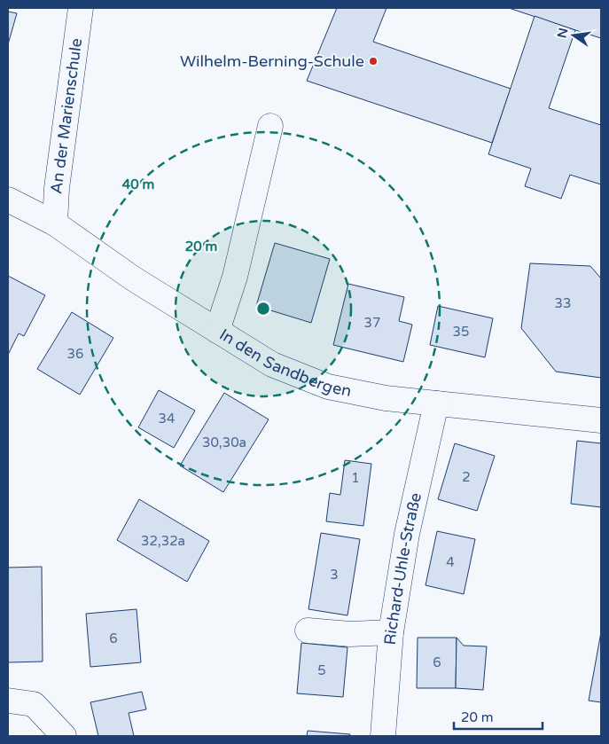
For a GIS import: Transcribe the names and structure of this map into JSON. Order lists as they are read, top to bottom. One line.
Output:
{"streets":{"street":["An der Marienschule","In den Sandbergen","Richard-Uhle-Straße"]},"crossings":[["An der Marienschule","In den Sandbergen"],["In den Sandbergen","Richard-Uhle-Straße"]],"places":["Wilhelm-Berning-Schule"],"house_numbers":["33","37","35","36","34","30,30a","2","1","32,32a","4","3","6","6","5"],"scale_bar":"20 m","north":"left","rings":["40 m","20 m"]}
